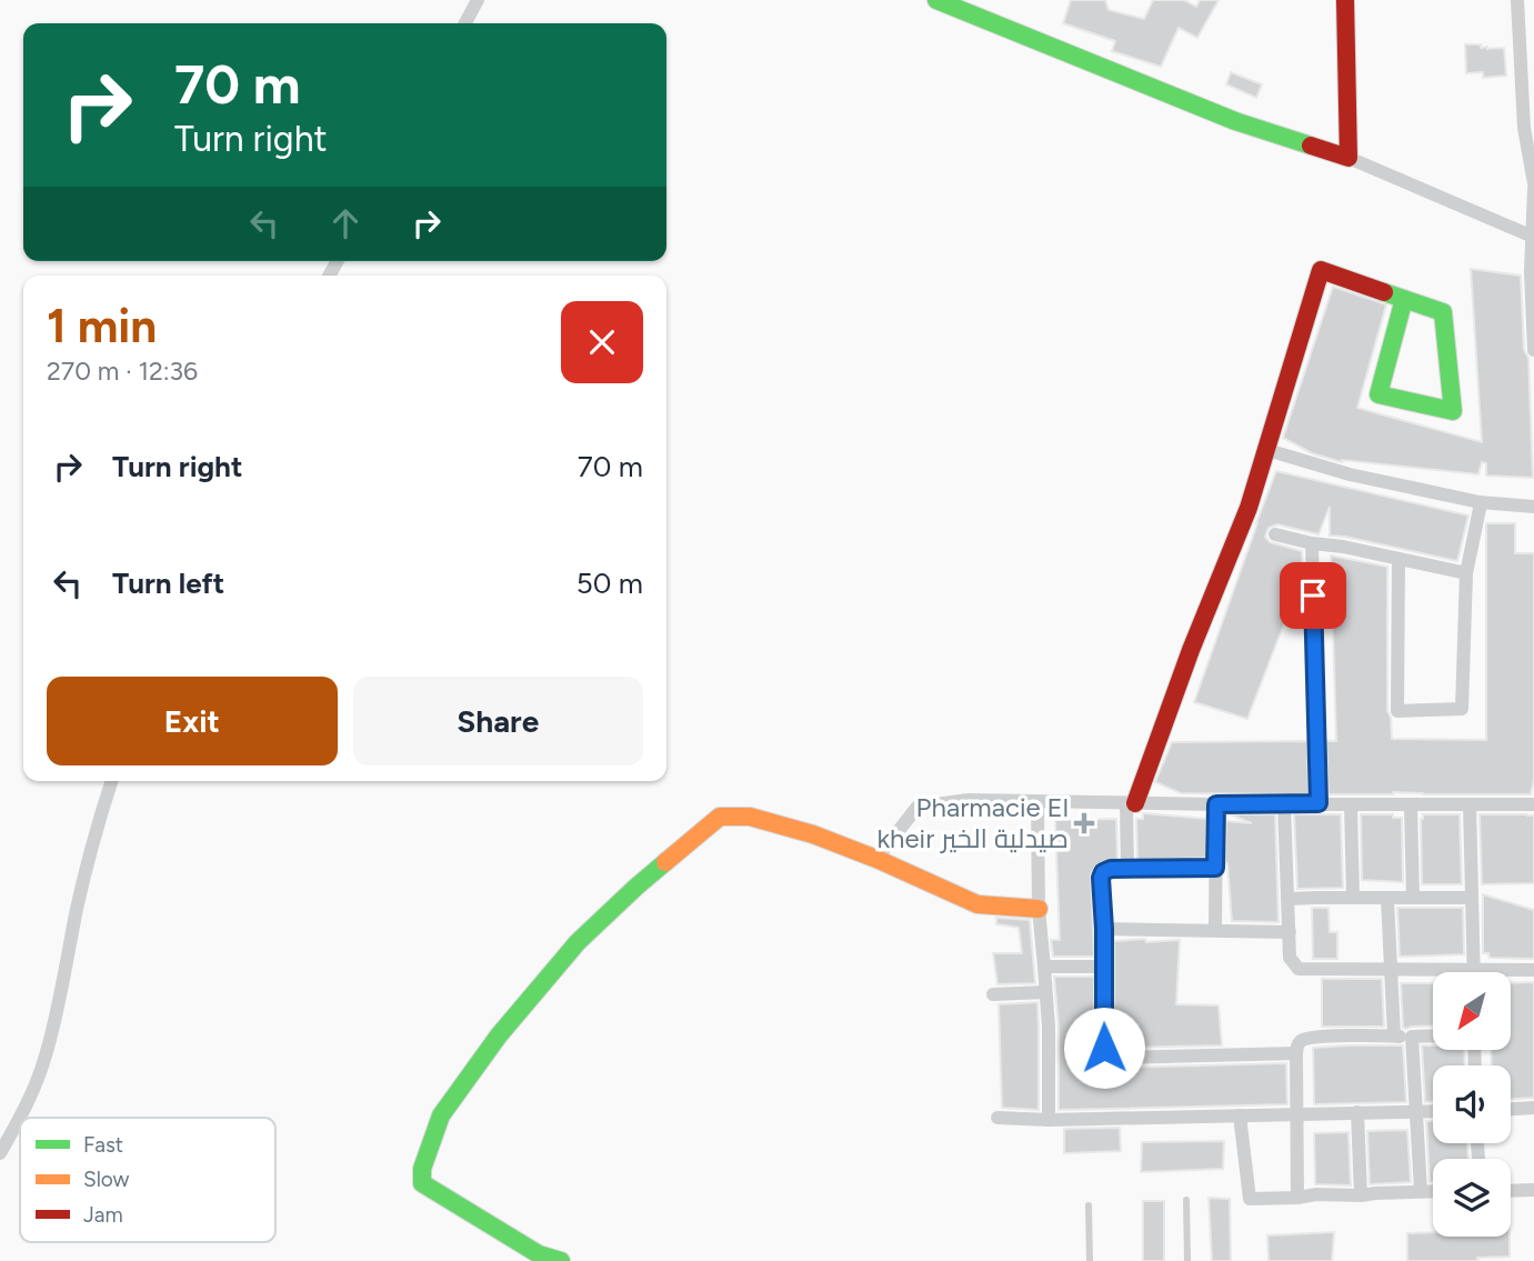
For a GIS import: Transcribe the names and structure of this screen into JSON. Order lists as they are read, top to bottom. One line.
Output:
{"places":{"health":["Pharmacie El kheir صيدلية الخير"]},"legend":["Fast","Slow","Jam"],"north":"bottom left","page":{"turn":["70 m","Turn right"],"heading":["1 min","270 m · 12:36"],"list":[{"name":"Turn right","value":"70 m"},{"name":"Turn left","value":"50 m"}],"buttons":["Exit","Share"]}}
